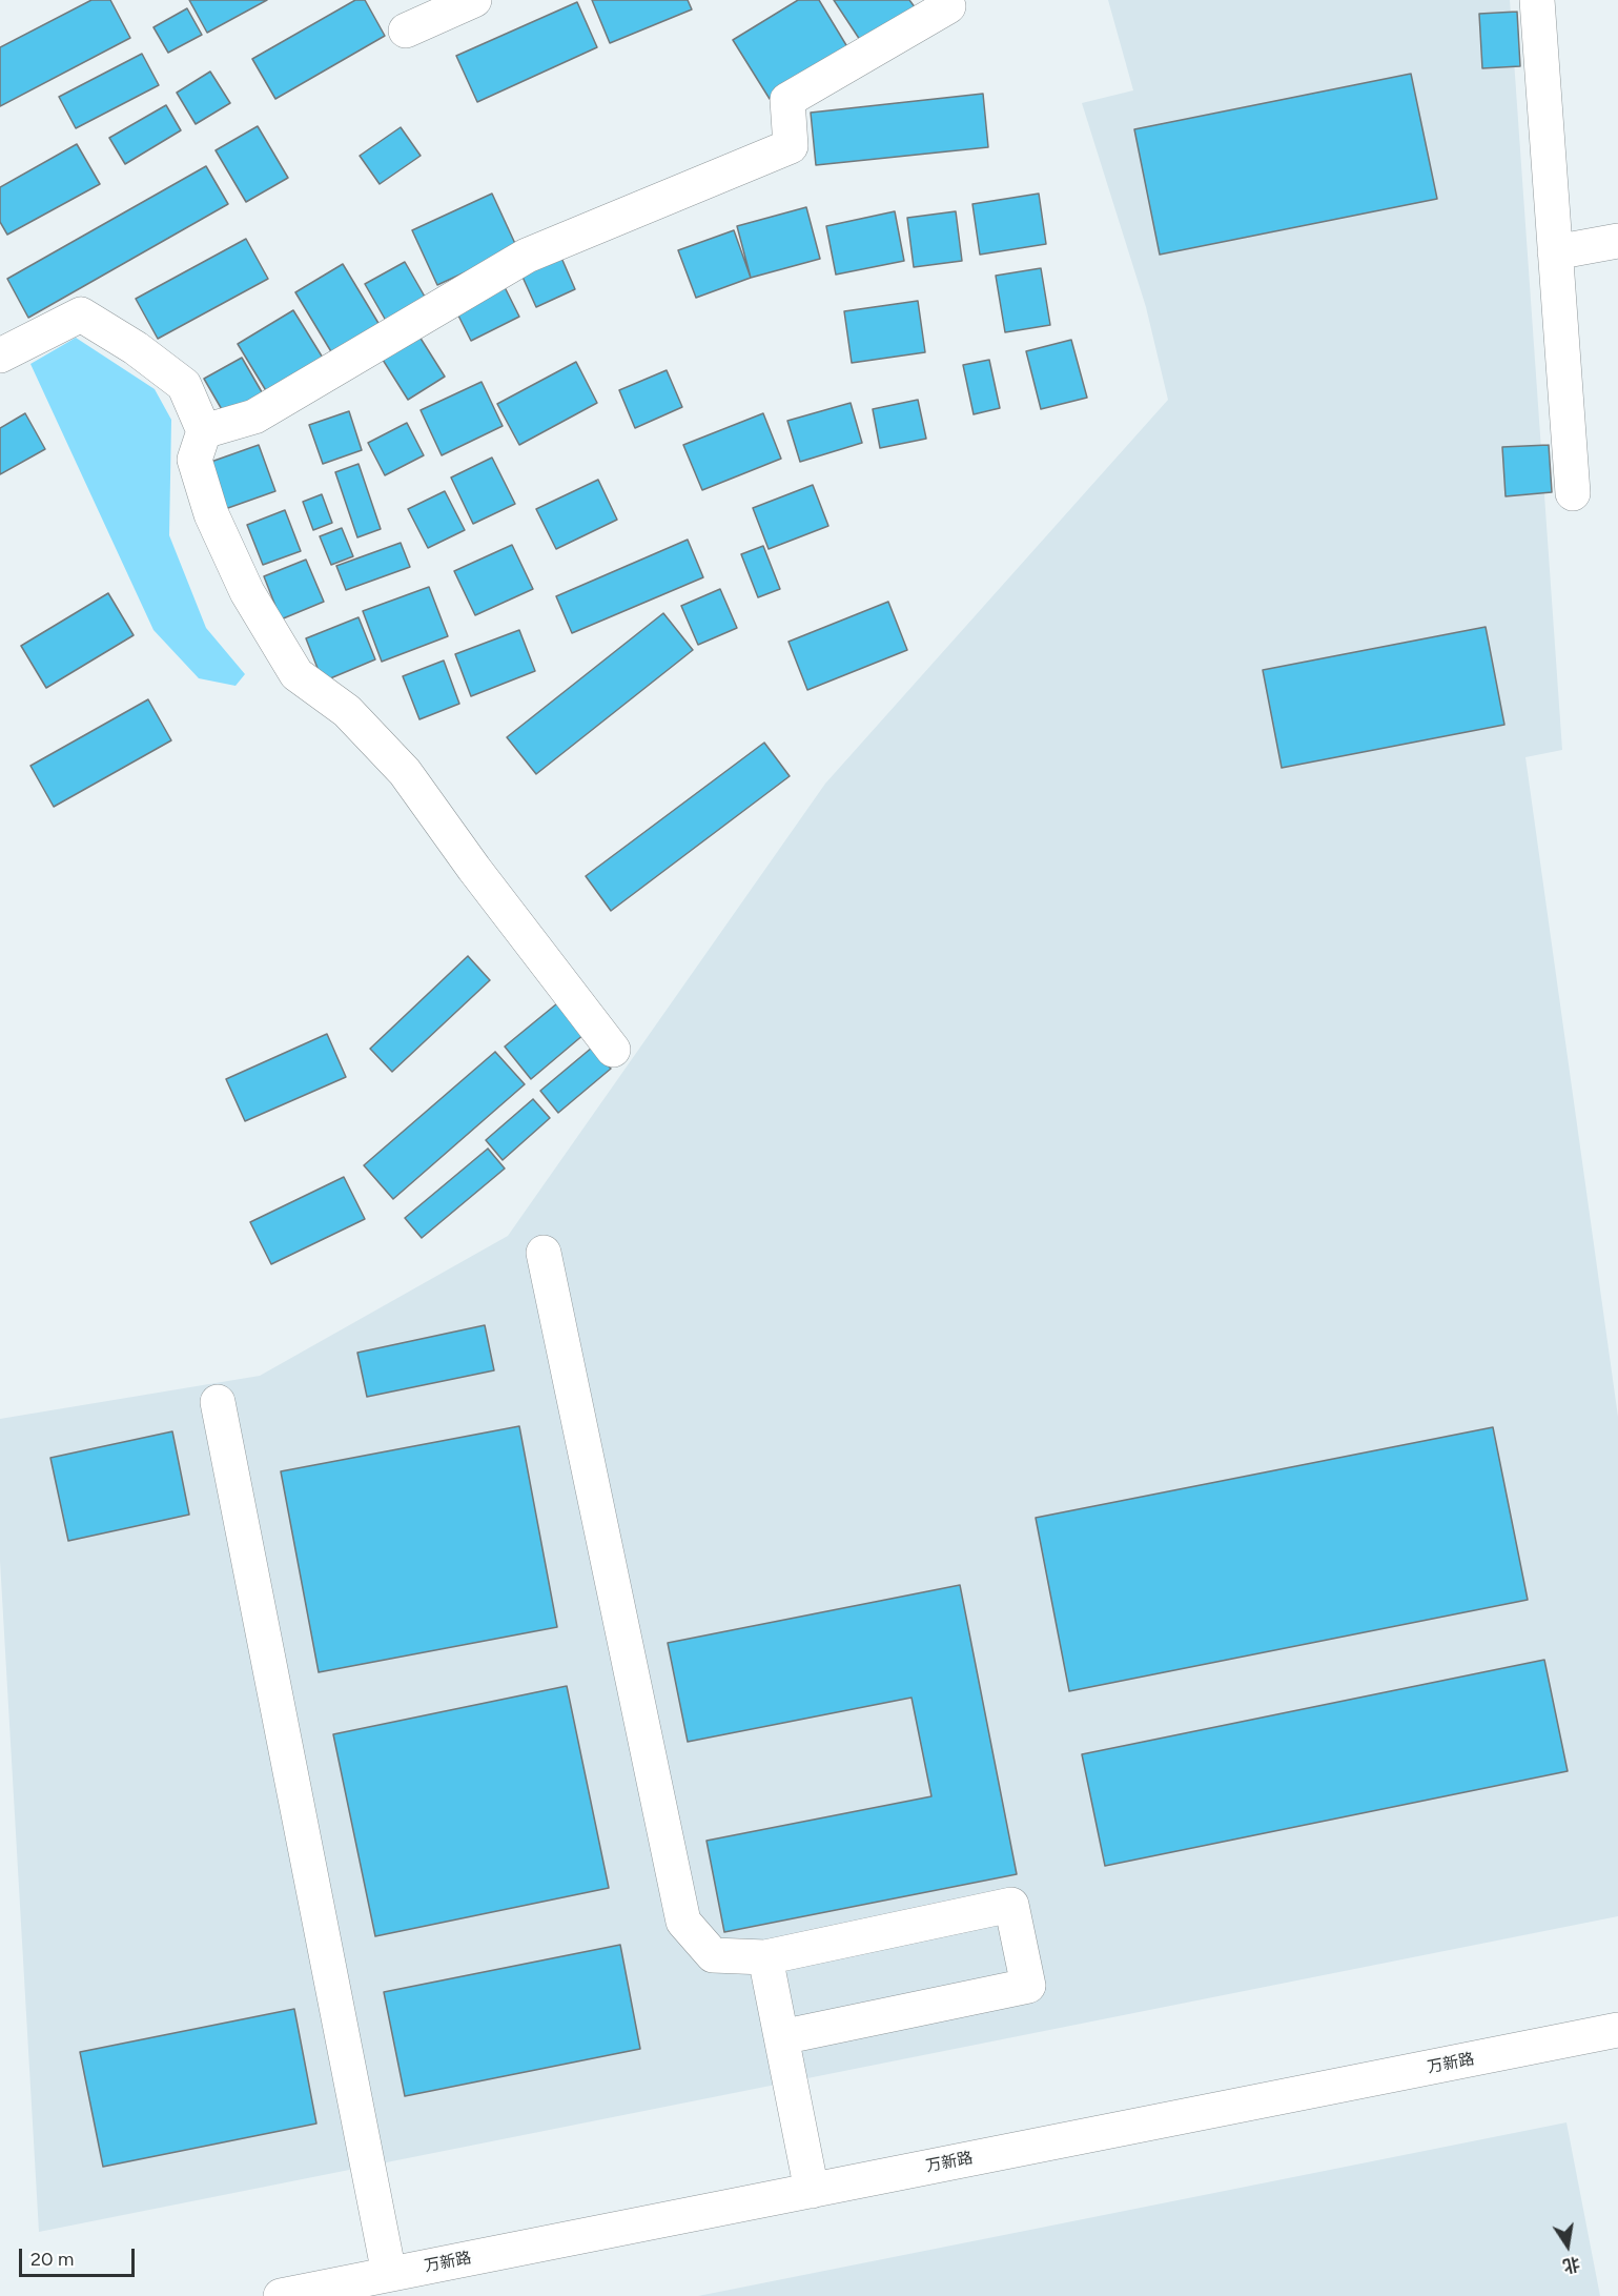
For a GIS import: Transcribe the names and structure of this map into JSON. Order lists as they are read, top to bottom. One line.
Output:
{"streets":{"street":["万新路"]},"scale_bar":"20 m","north":"bottom"}
